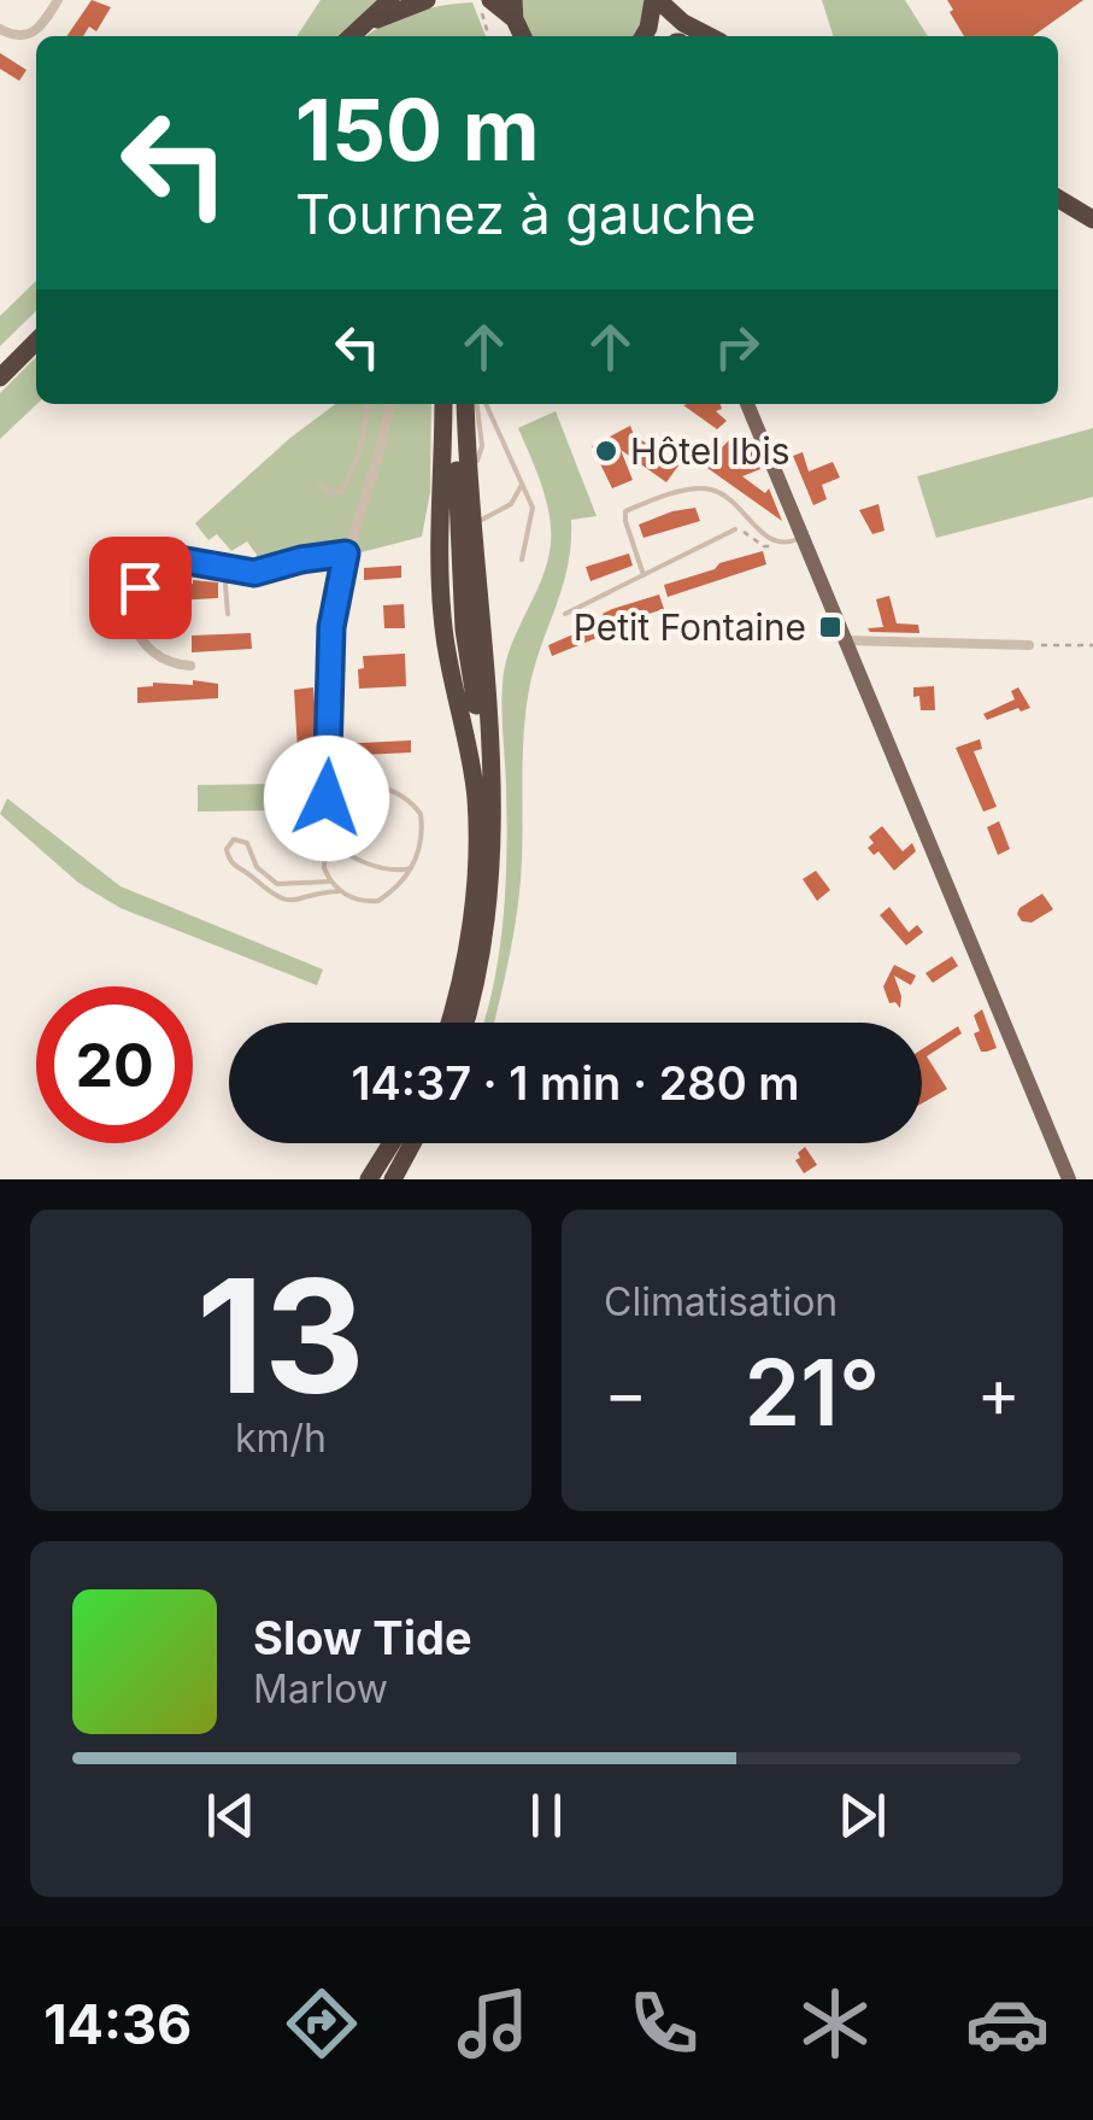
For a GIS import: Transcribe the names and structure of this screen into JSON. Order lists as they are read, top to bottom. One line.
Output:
{"places":{"other":["Hôtel Ibis"],"transit":["Petit Fontaine"]},"page":{"turn":["150 m","Tournez à gauche"],"limit":"20","trip":"14:37 · 1 min · 280 m","tile":[["13","km/h"],"Climatisation"],"heat":["−","21°","+"],"song":["Slow Tide","Marlow"],"tabs":"14:36"}}
